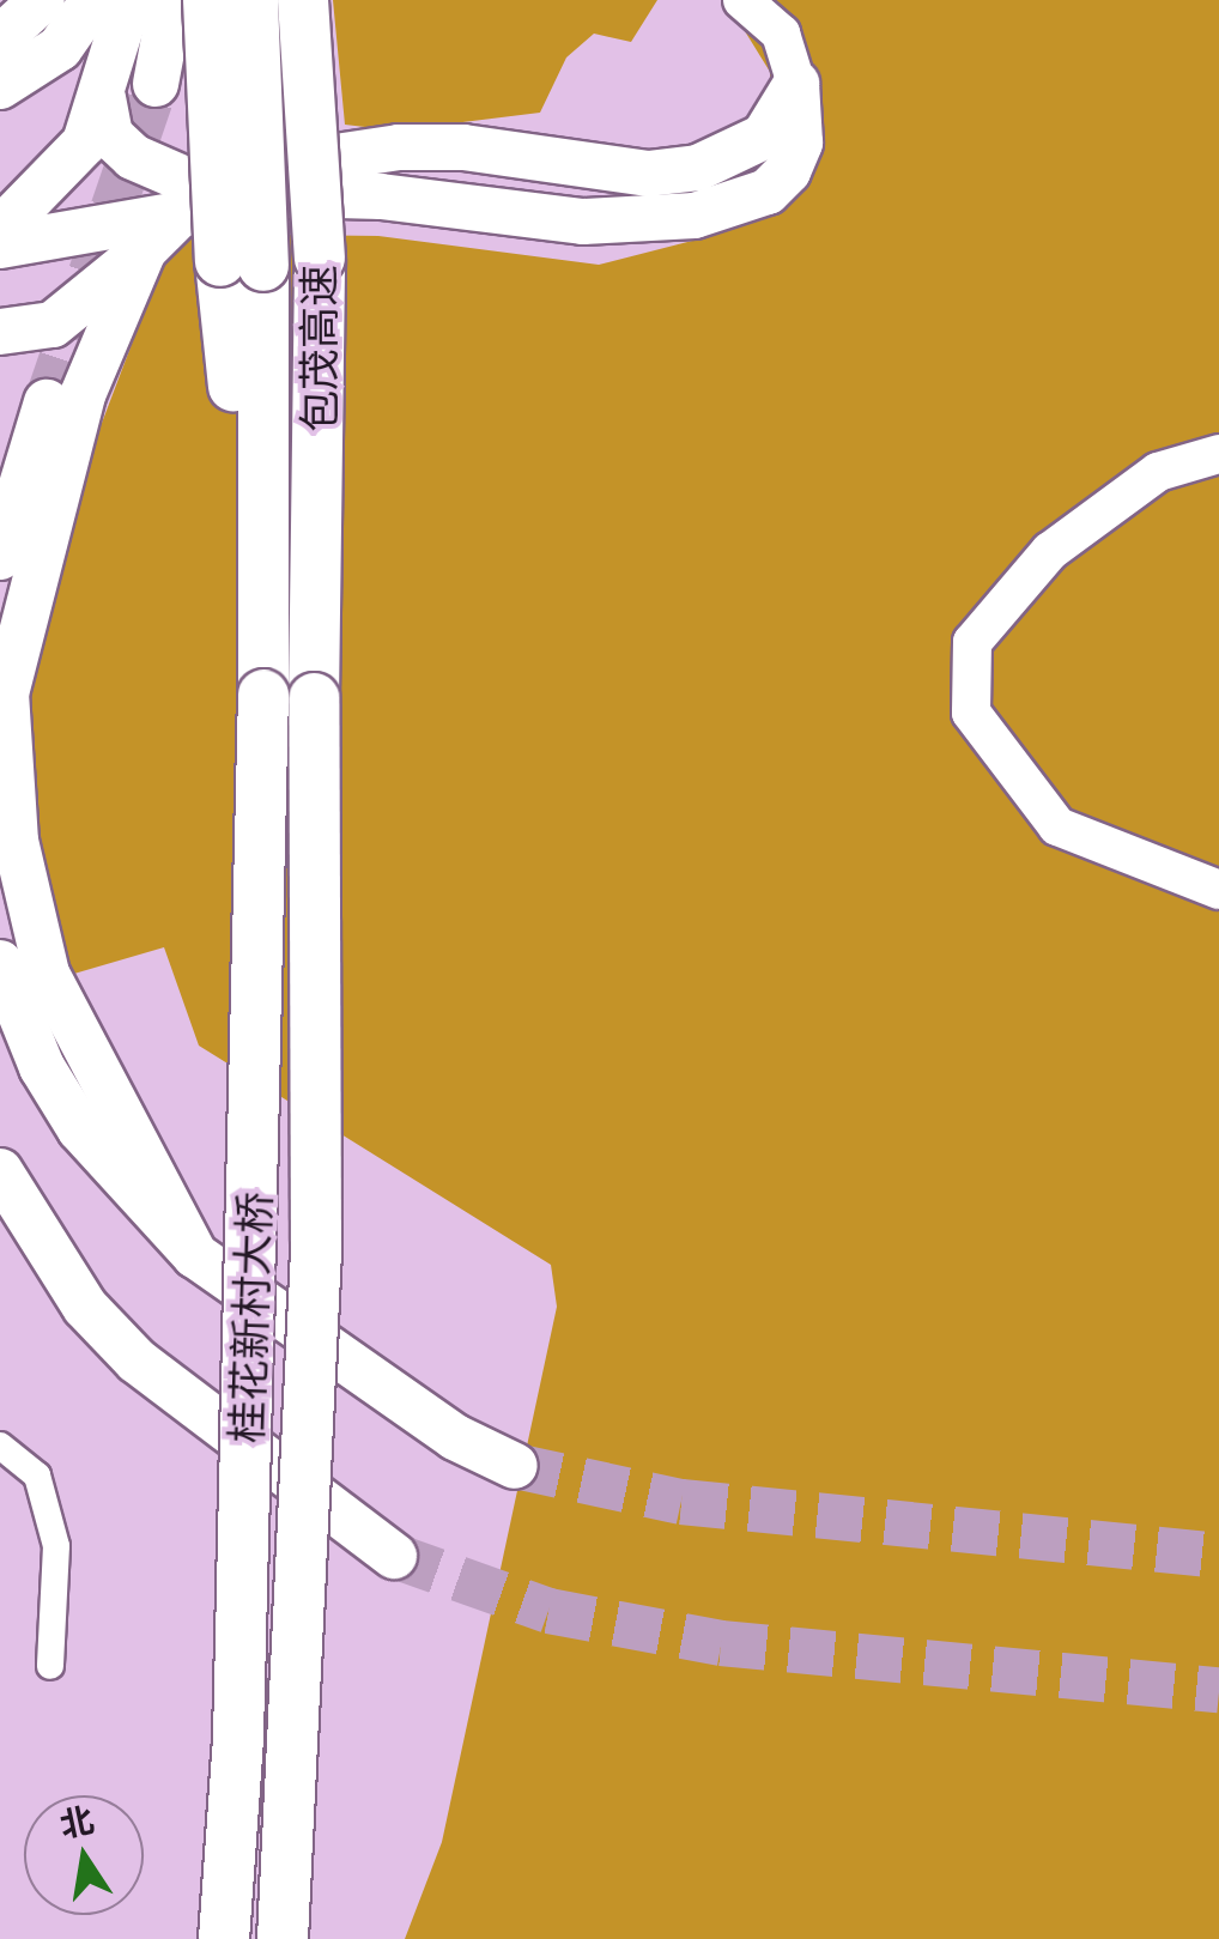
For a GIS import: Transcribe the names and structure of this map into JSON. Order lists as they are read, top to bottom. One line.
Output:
{"streets":{"highway":["包茂高速","桂花新村大桥"]},"crossings":[["包茂高速","桂花新村大桥"]],"north":"top"}
